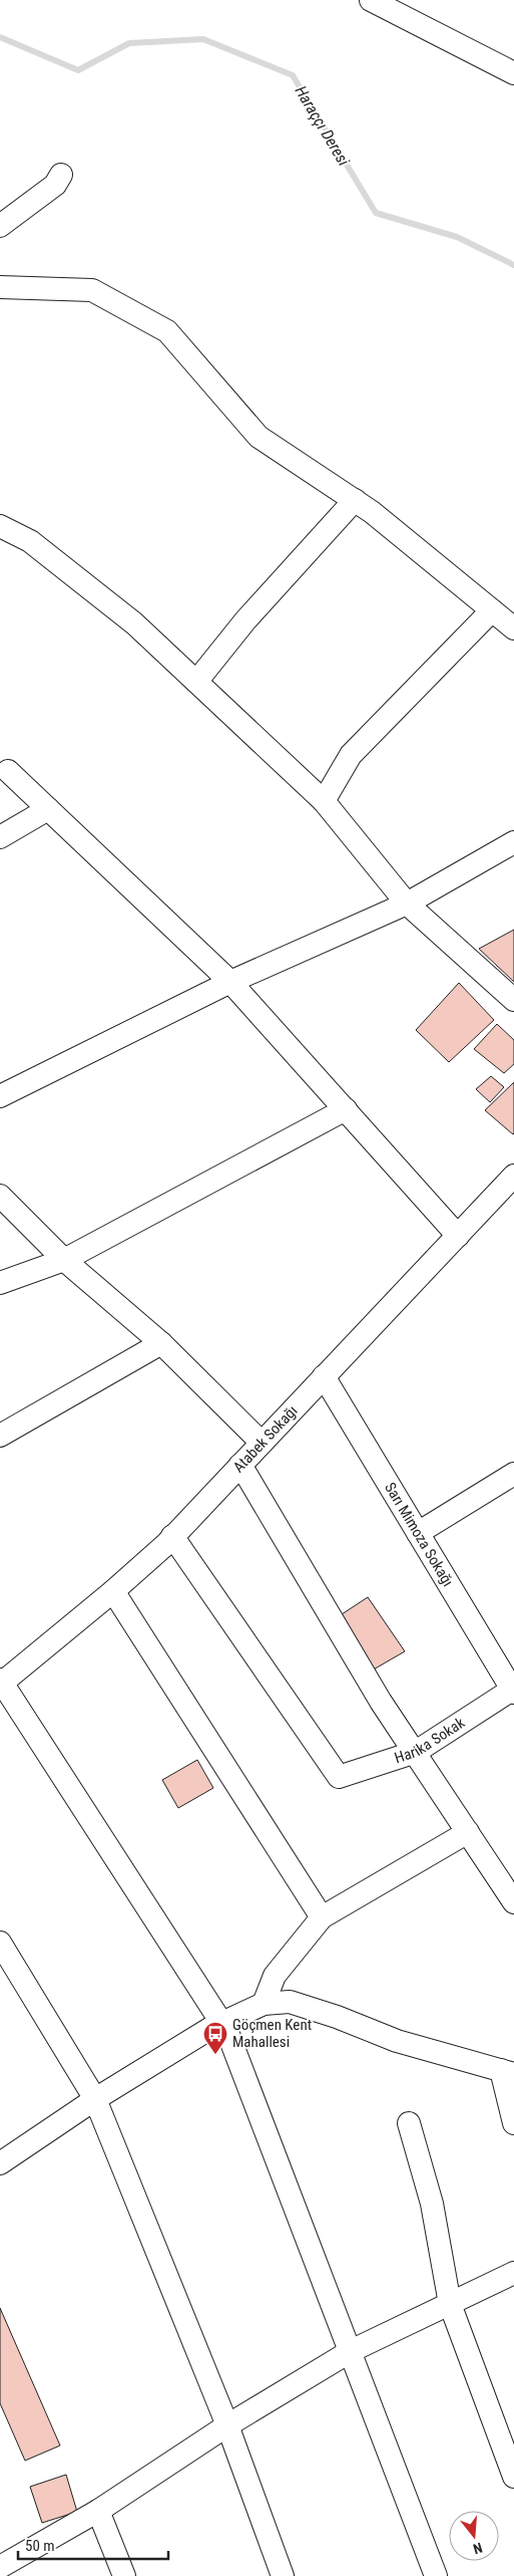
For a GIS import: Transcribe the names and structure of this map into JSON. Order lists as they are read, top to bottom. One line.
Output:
{"streets":{"street":["Atabek Sokağı","Sarı Mimoza Sokağı","Harika Sokak"]},"crossings":[["Atabek Sokağı","Sarı Mimoza Sokağı"],["Atabek Sokağı","Harika Sokak"],["Sarı Mimoza Sokağı","Harika Sokak"]],"water":["Haraççı Deresi"],"places":{"bus stop":["Göçmen Kent Mahallesi"]},"scale_bar":"50 m","north":"bottom"}
